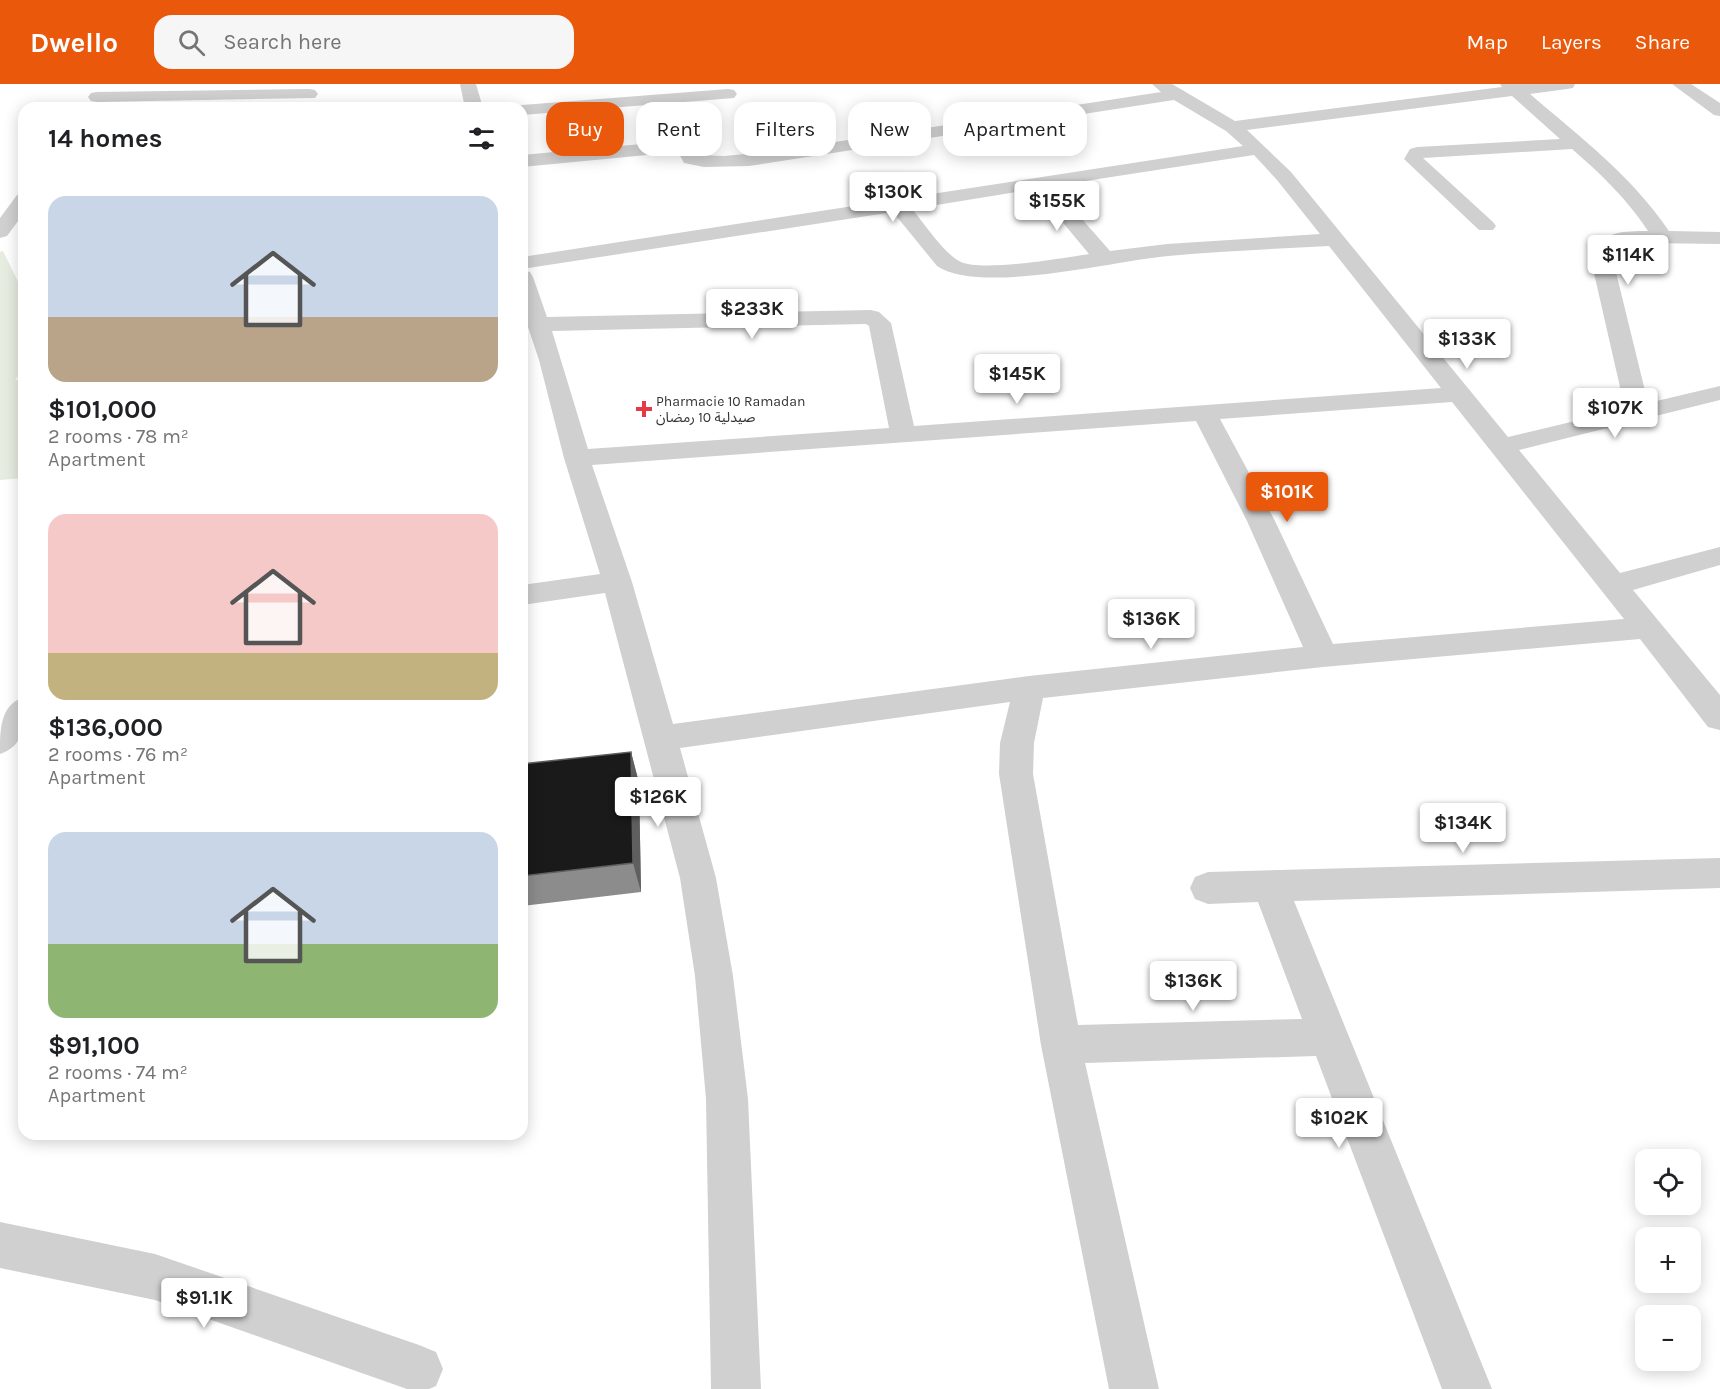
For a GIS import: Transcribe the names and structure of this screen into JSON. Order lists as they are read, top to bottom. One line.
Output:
{"places":{"health":["Pharmacie 10 Ramadan صيدلية 10 رمضان"]},"page":{"header":"Dwello","search":"Search here","nav":["Map","Layers","Share"],"chip":["Buy","Rent","Filters","New","Apartment"],"heading":"14 homes","price":["$130K","$155K","$114K","$233K","$133K","$145K","$107K","$101K","$136K","$126K","$134K","$136K","$102K","$91.1K"],"list":[{"name":"$101,000","note":"2 rooms · 78 m² · Apartment"},{"name":"$136,000","note":"2 rooms · 76 m² · Apartment"},{"name":"$91,100","note":"2 rooms · 74 m² · Apartment"}],"map_buttons":["+","−"]}}
